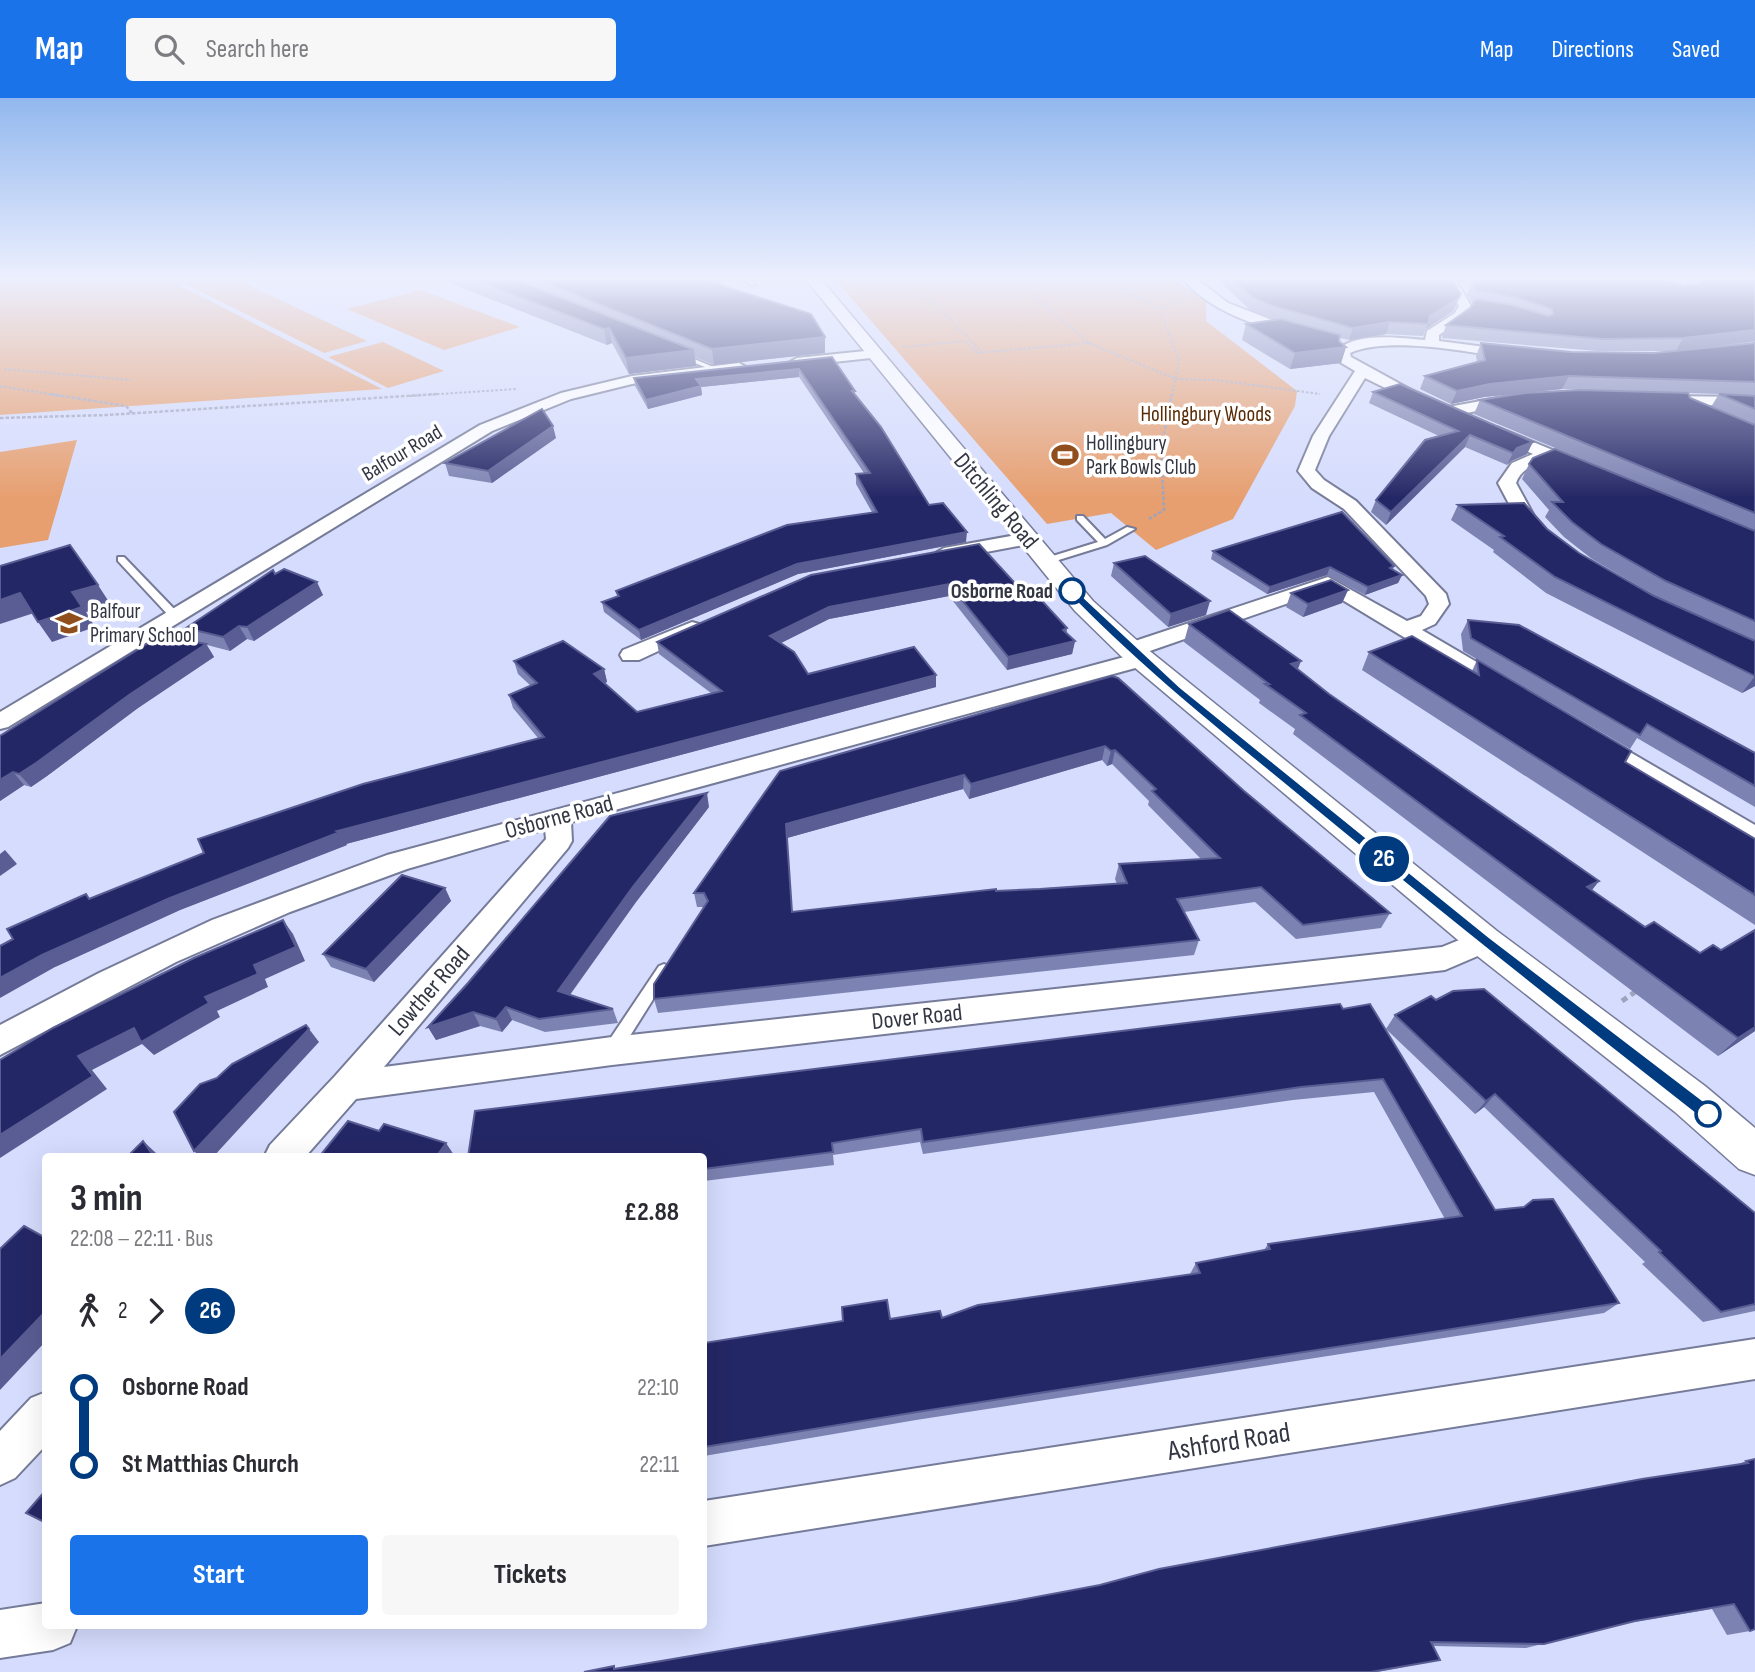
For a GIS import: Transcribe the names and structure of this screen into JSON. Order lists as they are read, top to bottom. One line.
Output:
{"streets":{"street":["Balfour Road","Ditchling Road","Osborne Road","Lowther Road","Dover Road","Ashford Road"]},"crossings":[["Ditchling Road","Osborne Road"],["Ditchling Road","Dover Road"],["Osborne Road","Lowther Road"],["Lowther Road","Dover Road"]],"parks":["Hollingbury Woods"],"places":{"sports":["Hollingbury Park Bowls Club"],"other":["Osborne Road"],"school or university":["Balfour Primary School"]},"lines":["bus line 26"],"page":{"header":"Map","search":"Search here","nav":["Map","Directions","Saved"],"on_map":"26","heading":["3 min","22:08 – 22:11 · Bus","£2.88"],"legs":["2","26"],"list":[{"name":"Osborne Road","value":"22:10"},{"name":"St Matthias Church","value":"22:11"}],"buttons":["Start","Tickets"]}}
